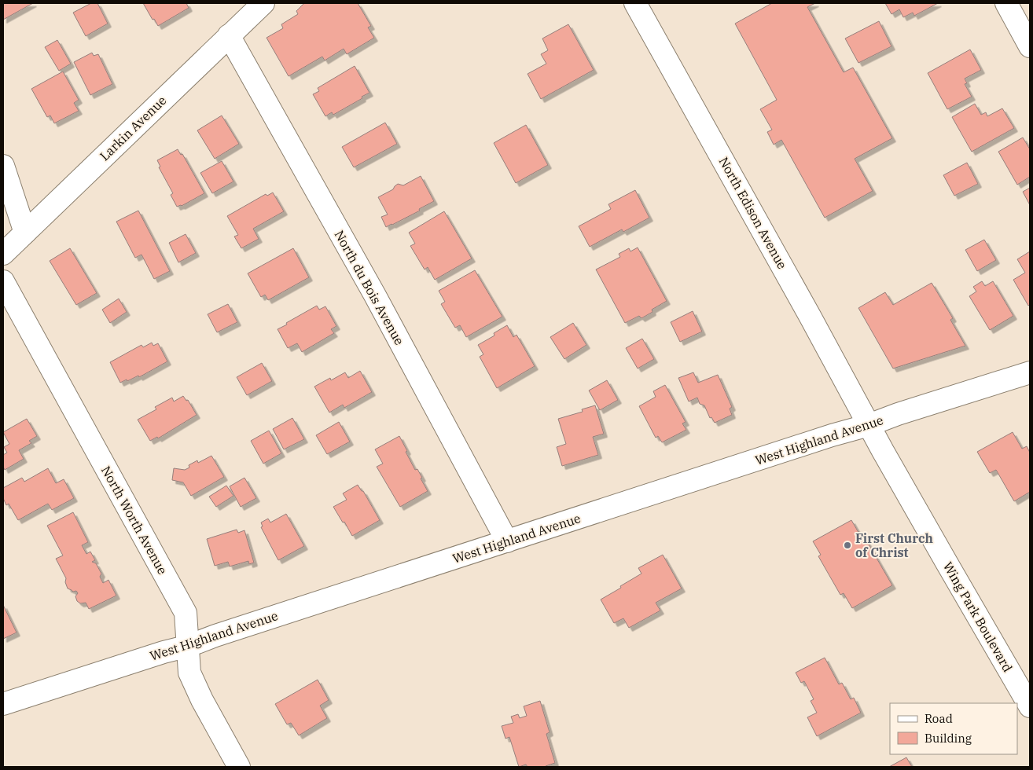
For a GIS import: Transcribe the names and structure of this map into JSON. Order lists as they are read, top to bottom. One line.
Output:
{"streets":{"street":["Larkin Avenue","North Edison Avenue","North du Bois Avenue","West Highland Avenue","North Worth Avenue","Wing Park Boulevard"]},"crossings":[["Larkin Avenue","North du Bois Avenue"],["North Edison Avenue","West Highland Avenue"],["North Edison Avenue","Wing Park Boulevard"],["North du Bois Avenue","West Highland Avenue"],["West Highland Avenue","North Worth Avenue"],["West Highland Avenue","Wing Park Boulevard"]],"places":["First Church of Christ"],"legend":["Road","Building"]}
